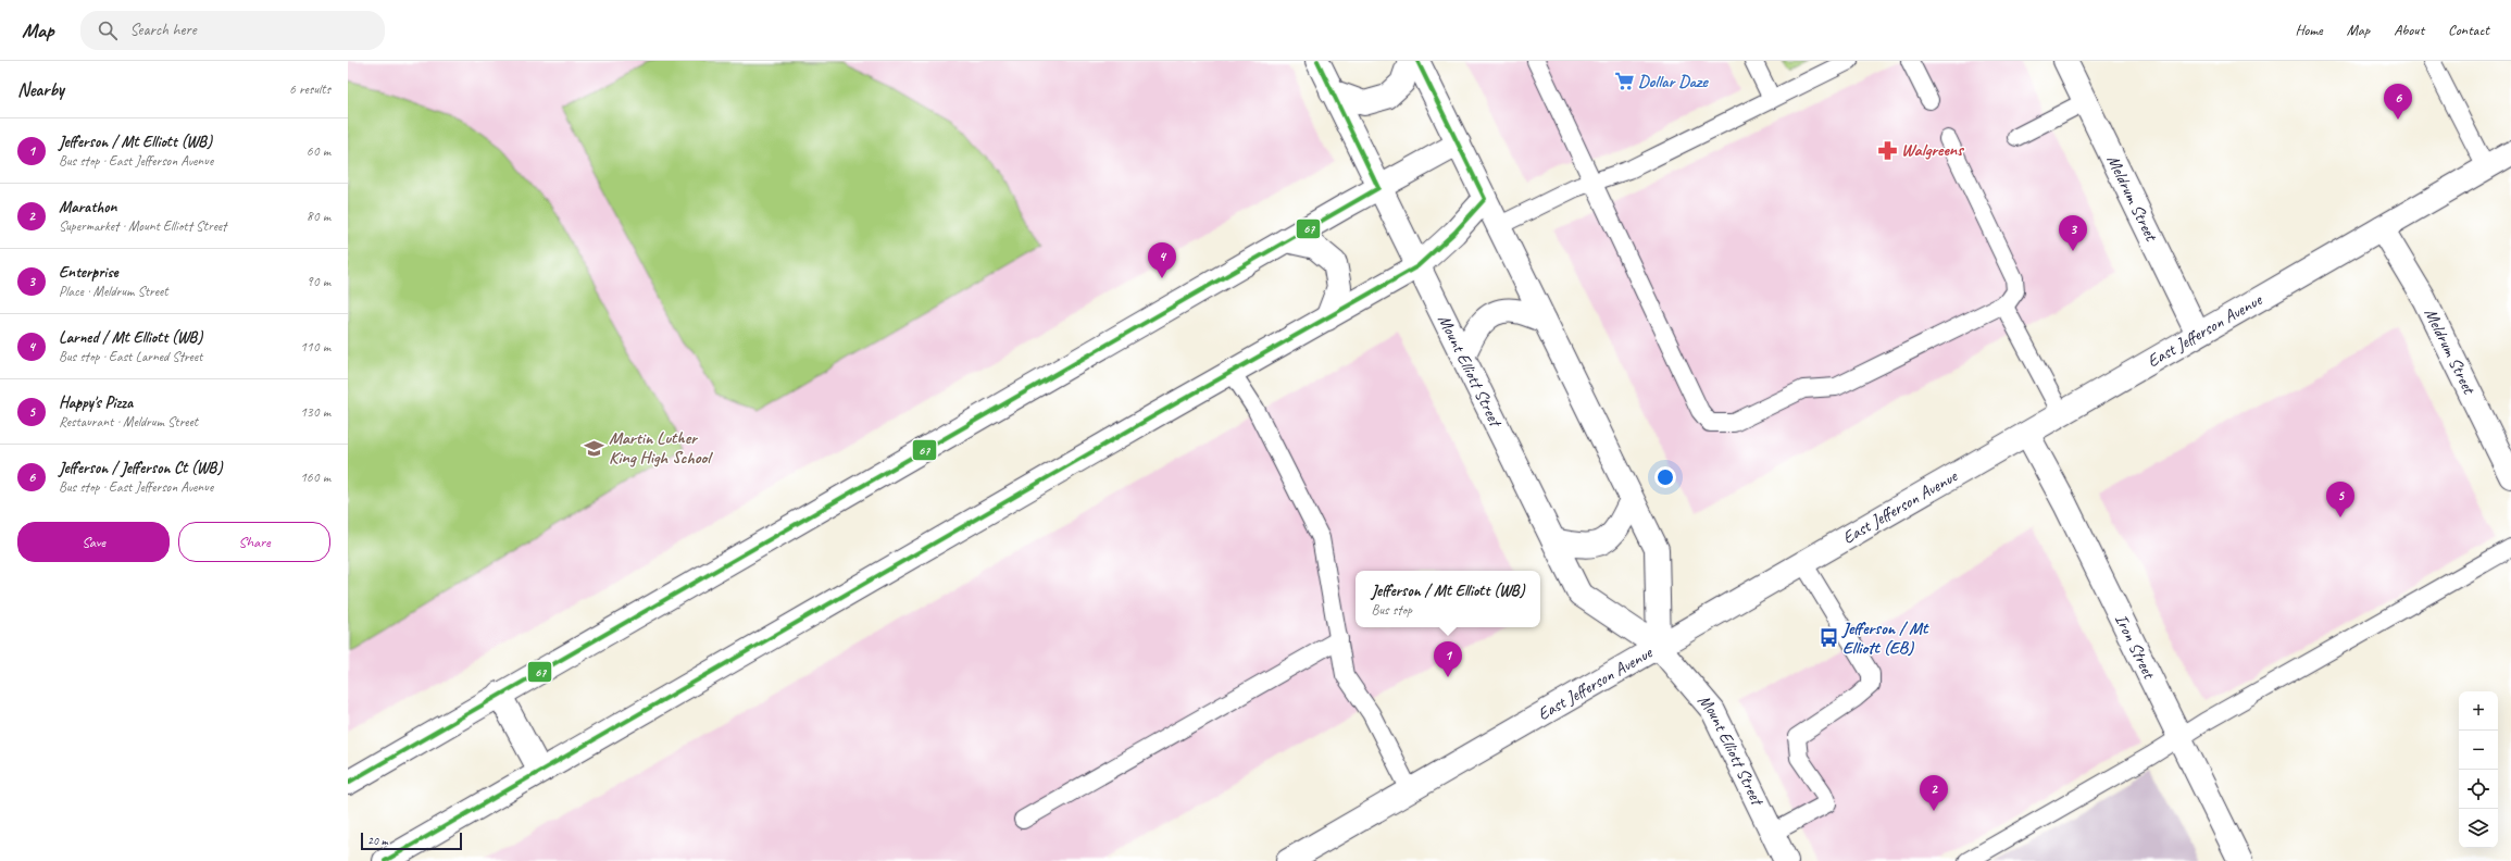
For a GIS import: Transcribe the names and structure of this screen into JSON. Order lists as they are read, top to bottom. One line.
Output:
{"streets":{"street":["Meldrum Street","East Jefferson Avenue","Mount Elliott Street","Iron Street"]},"crossings":[["Meldrum Street","East Jefferson Avenue"],["East Jefferson Avenue","Mount Elliott Street"],["East Jefferson Avenue","Iron Street"]],"places":{"supermarket":["Dollar Daze"],"pharmacy":["Walgreens"],"school or university":["Martin Luther King High School"],"bus stop":["Jefferson / Mt Elliott (EB)"]},"lines":["transit line 67"],"scale_bar":"20 m","page":{"header":"Map","search":"Search here","nav":["Home","Map","About","Contact"],"heading":["Nearby","6 results"],"pins":["6","3","4","5","1","2"],"list":[{"mark":"1","name":"Jefferson / Mt Elliott (WB)","note":"Bus stop · East Jefferson Avenue","value":"60 m"},{"mark":"2","name":"Marathon","note":"Supermarket · Mount Elliott Street","value":"80 m"},{"mark":"3","name":"Enterprise","note":"Place · Meldrum Street","value":"90 m"},{"mark":"4","name":"Larned / Mt Elliott (WB)","note":"Bus stop · East Larned Street","value":"110 m"},{"mark":"5","name":"Happy's Pizza","note":"Restaurant · Meldrum Street","value":"130 m"},{"mark":"6","name":"Jefferson / Jefferson Ct (WB)","note":"Bus stop · East Jefferson Avenue","value":"160 m"}],"buttons":["Save","Share"],"popup":["Jefferson / Mt Elliott (WB)","Bus stop"],"map_buttons":["+","−"],"scale":"20 m"}}
